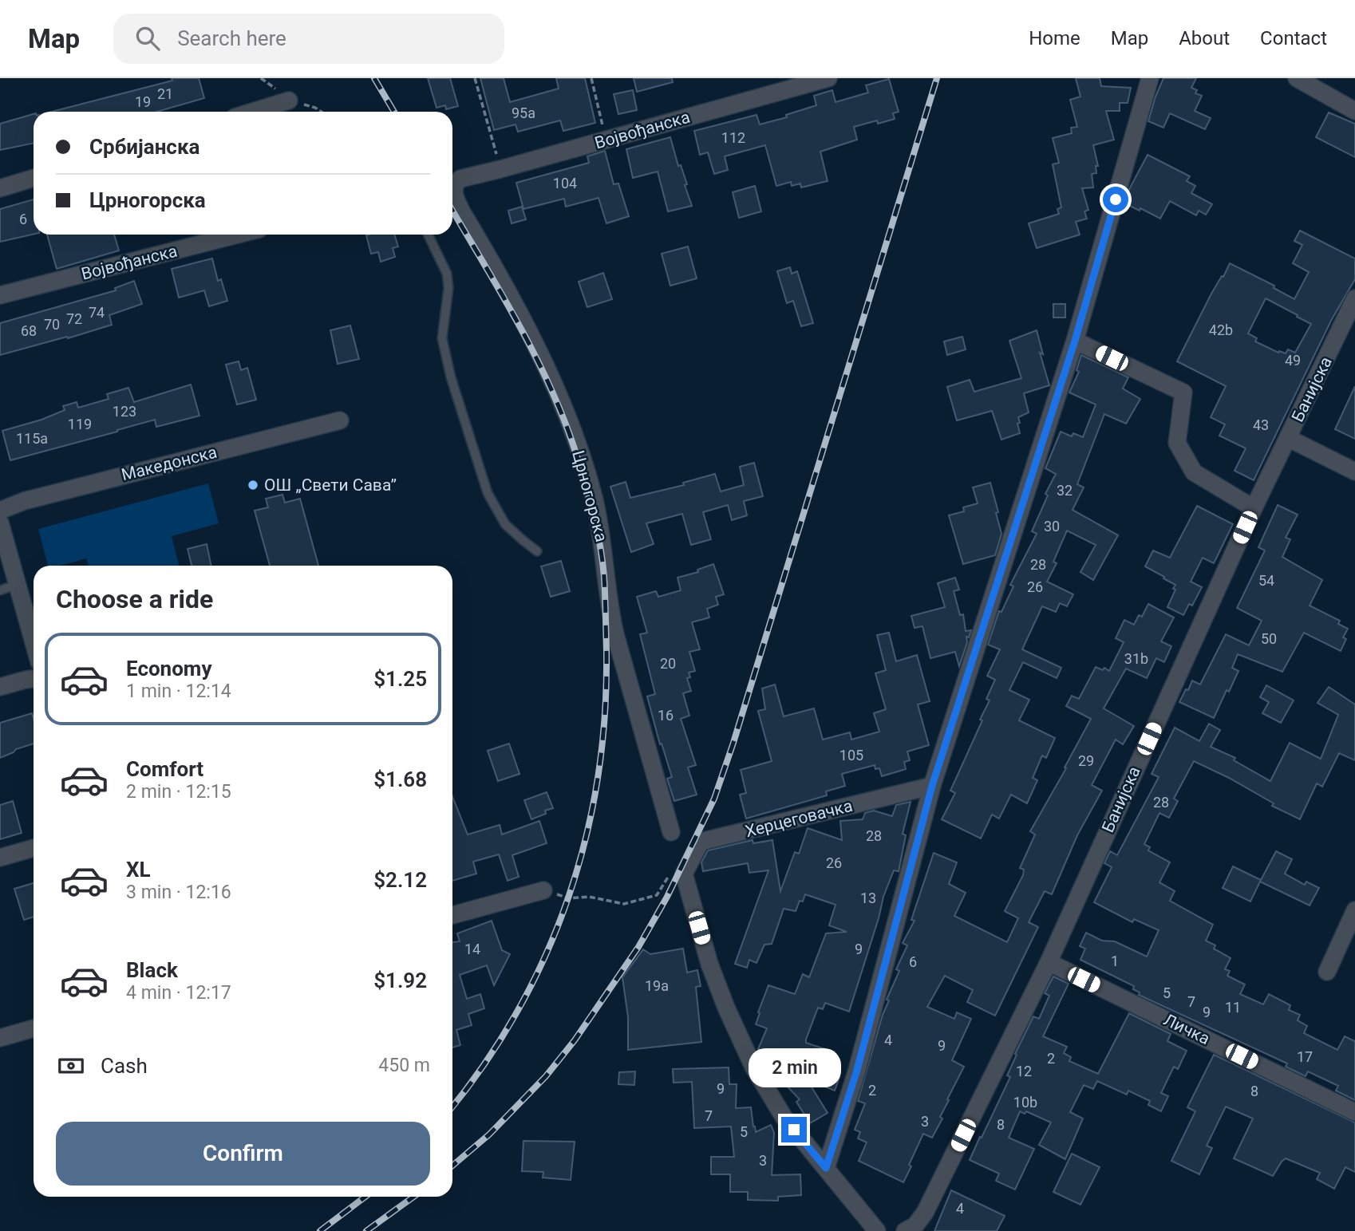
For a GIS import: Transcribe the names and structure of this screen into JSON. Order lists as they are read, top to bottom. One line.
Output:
{"streets":{"street":["Војвођанска","Банијска","Македонска","Црногорска","Херцеговачка","Личка"]},"crossings":[["Војвођанска","Црногорска"],["Банијска","Личка"]],"places":["ОШ „Свети Сава”"],"house_numbers":["21","19","95a","112","104","6","74","72","70","42b","68","49","123","119","43","115a","32","30","28","54","26","50","31b","20","16","105","29","28","28","26","13","14","9","1","6","19a","5","7","11","9","4","9","17","2","12","9","2","8","10b","7","3","8","5","3","4"],"page":{"header":"Map","search":"Search here","nav":["Home","Map","About","Contact"],"banner":["Србијанска","Црногорска"],"heading":"Choose a ride","list":[{"name":"Economy","note":"1 min · 12:14","value":"$1.25"},{"name":"Comfort","note":"2 min · 12:15","value":"$1.68"},{"name":"XL","note":"3 min · 12:16","value":"$2.12"},{"name":"Black","note":"4 min · 12:17","value":"$1.92"}],"pay":["Cash","450 m"],"bubble":"2 min","buttons":"Confirm"}}
